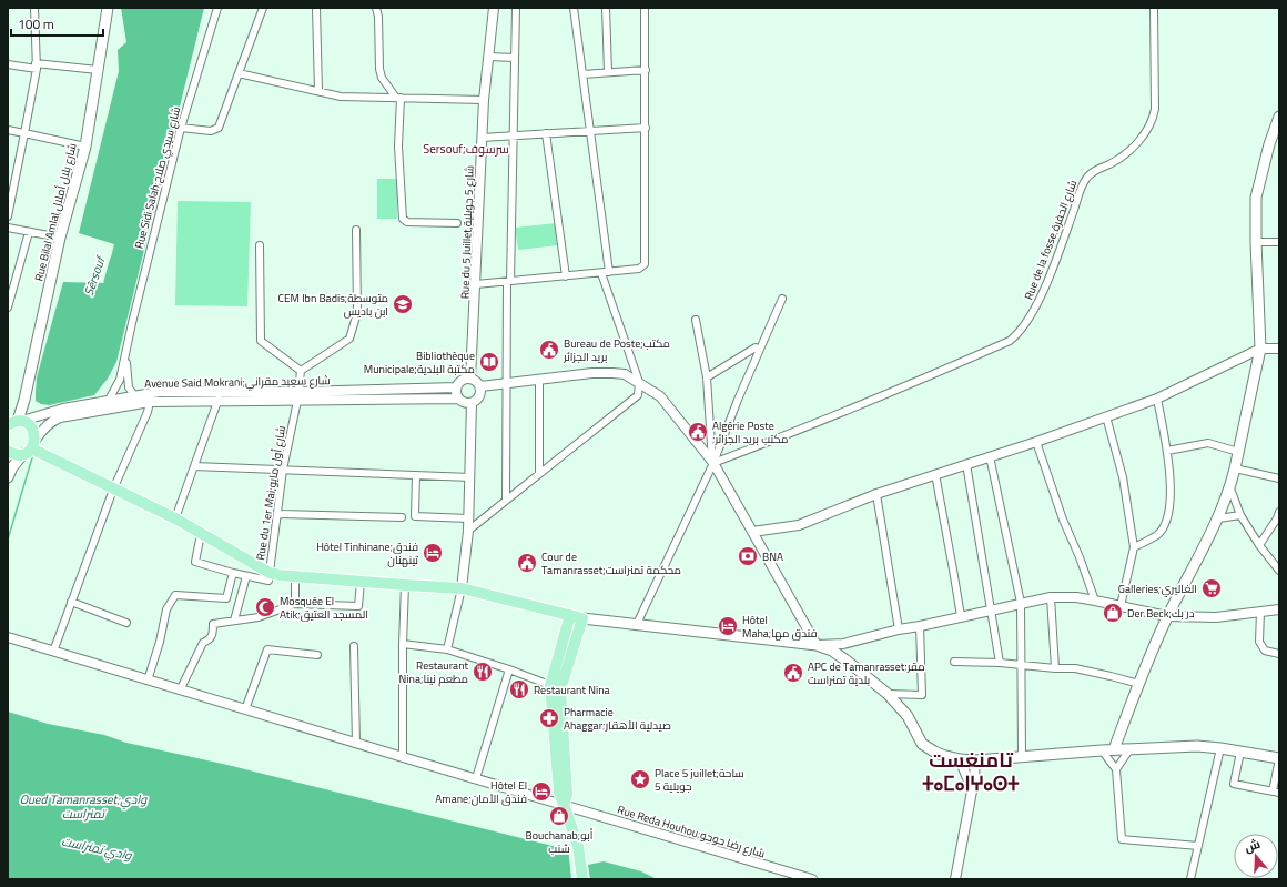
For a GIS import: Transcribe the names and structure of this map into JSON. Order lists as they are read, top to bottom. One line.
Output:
{"streets":{"main road":["Rue Bilal Amlal,شارع بلال أملال"],"street":["Rue Sidi Salah;شارع سيدي صلاح","Rue du 5 Juillet,شارع 5 جويلية","Rue de la fosse;شارع الحفرة","Avenue Said Mokrani;شارع سعيد مقراني","Rue du 1er Mai;شارع أول مايو","Rue Reda Houhou;شارع رضا حوحو"]},"crossings":[["Rue Sidi Salah;شارع سيدي صلاح","Avenue Said Mokrani;شارع سعيد مقراني"],["Rue Bilal Amlal,شارع بلال أملال","Avenue Said Mokrani;شارع سعيد مقراني"],["Rue du 5 Juillet,شارع 5 جويلية","Avenue Said Mokrani;شارع سعيد مقراني"],["Avenue Said Mokrani;شارع سعيد مقراني","Rue du 1er Mai;شارع أول مايو"]],"districts":["Sersouf;سرسوف","تامنغست ⵜⴰⵎⴰⵏⵖⴰⵙⵜ"],"water":["Sêrsouf","Oued Tamanrasset;وادي تمنراست","وادي تمنراست"],"places":{"school or university":["CEM Ibn Badis;متوسطة ابن باديس"],"public building":["Bureau de Poste;مكتب بريد الجزائر","Algérie Poste ;مكتب بريد الجزائر","Cour de Tamanrasset;محكمة تمنراست","APC de Tamanrasset;مقر بلدية تمنراست"],"library":["Bibliothèque Municipale;مكتبة البلدية"],"hotel":["Hôtel Tinhinane;فندق تينهنان","Hôtel Maha;فندق مها","Hôtel El Amane;فندق الأمان"],"bank":["BNA"],"supermarket":["Galleries;الغاليري"],"mosque":["Mosquée El Atik;المسجد العتيق"],"shop":["Der Beck;در بك","Bouchanab;أبو شنب"],"restaurant":["Restaurant Nina;مطعم نينا","Restaurant Nina"],"pharmacy":["Pharmacie Ahaggar;صيدلية الأهقار"],"place":["Place 5 juillet;ساحة 5 جويلية"]},"scale_bar":"100 m","north":"top"}
